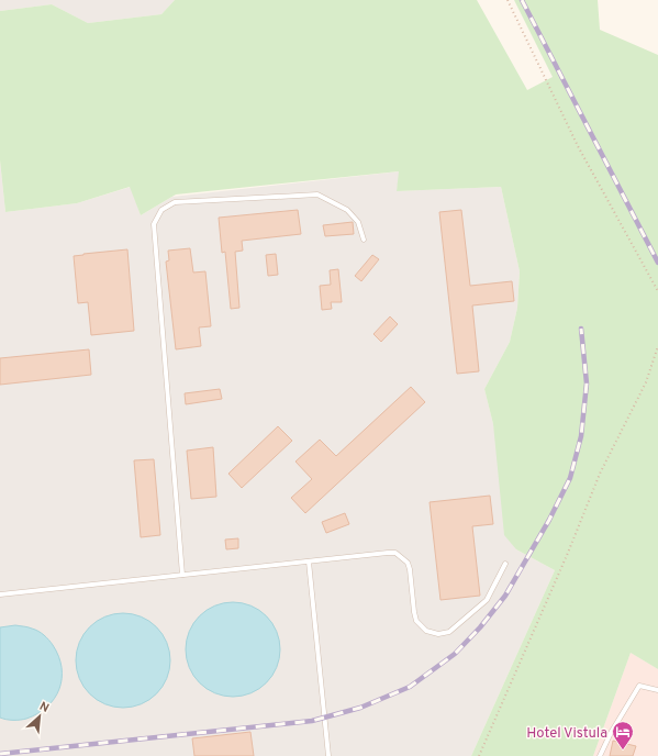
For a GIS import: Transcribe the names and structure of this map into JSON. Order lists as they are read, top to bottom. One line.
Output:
{"places":{"hotel":["Hotel Vistula"]},"north":"top right"}
